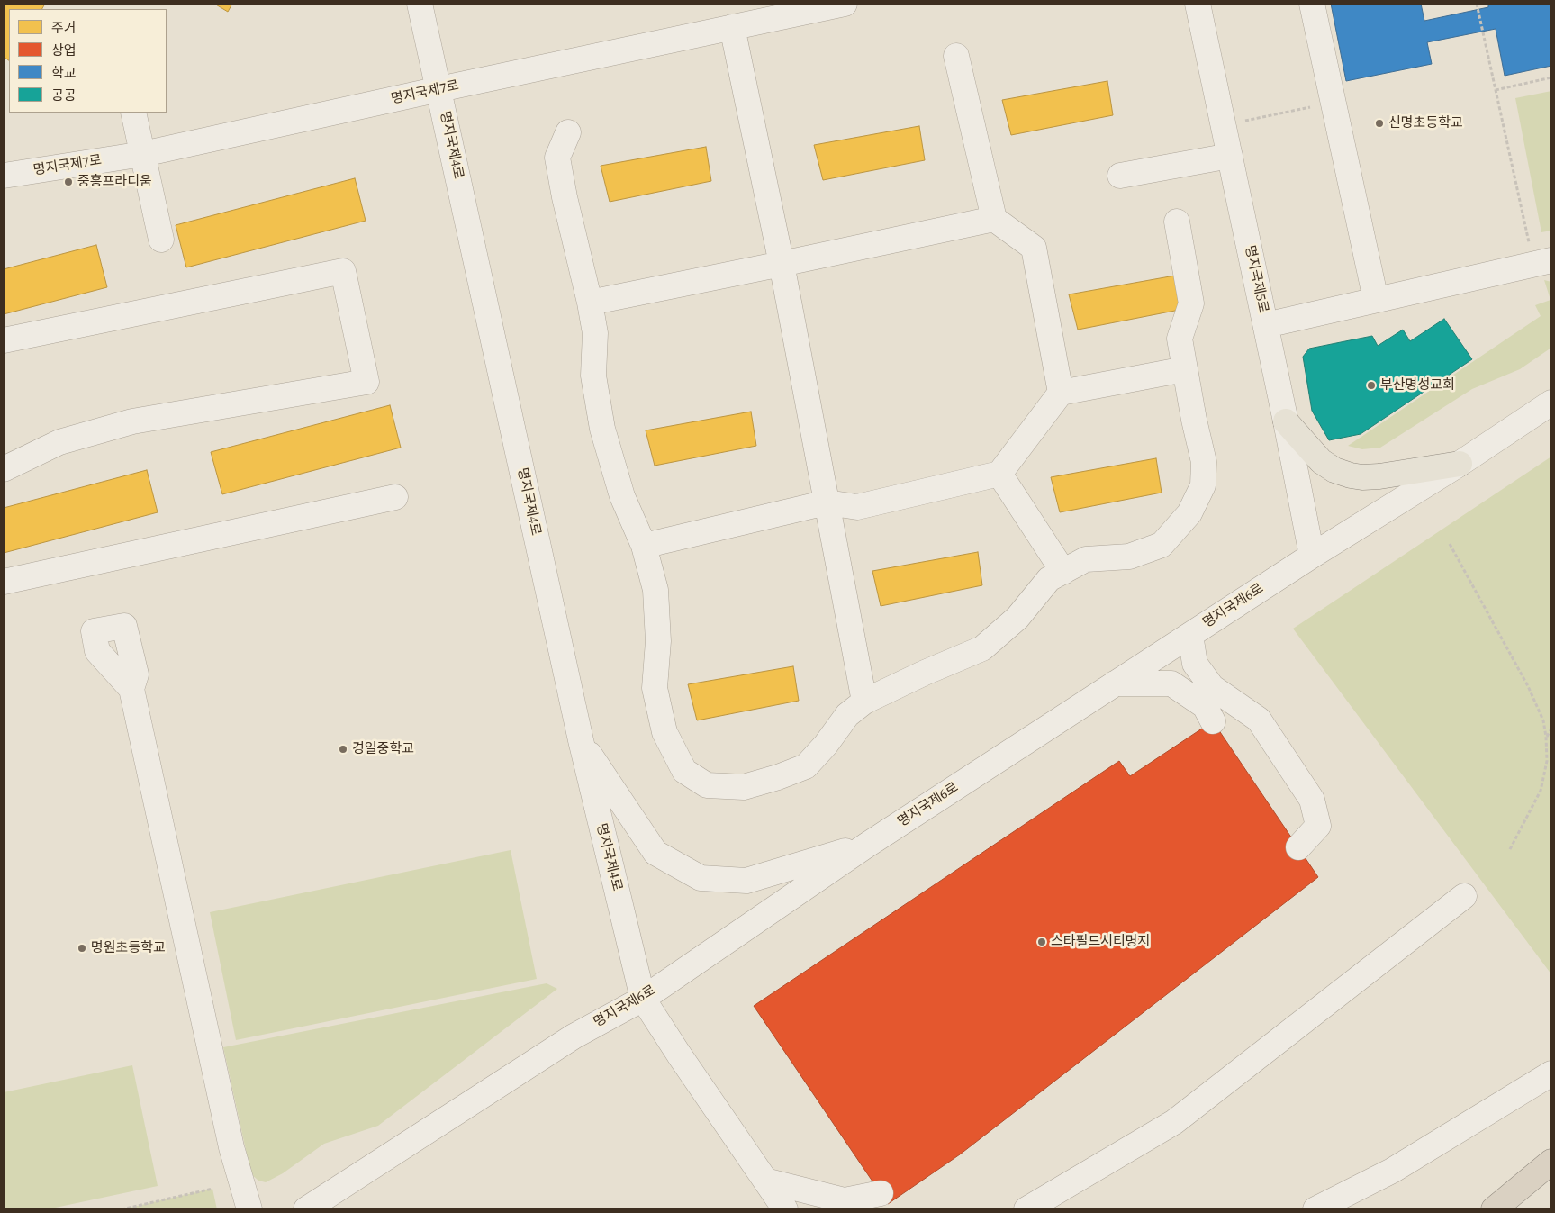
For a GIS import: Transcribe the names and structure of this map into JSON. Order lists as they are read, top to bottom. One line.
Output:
{"streets":{"street":["명지국제7로","명지국제4로","명지국제5로","명지국제6로"]},"crossings":[["명지국제7로","명지국제4로"],["명지국제4로","명지국제6로"],["명지국제5로","명지국제6로"]],"places":["신명초등학교","중흥프라디움","부산명성교회","경일중학교","스타필드시티명지","명원초등학교"],"legend":["주거","상업","학교","공공"]}
